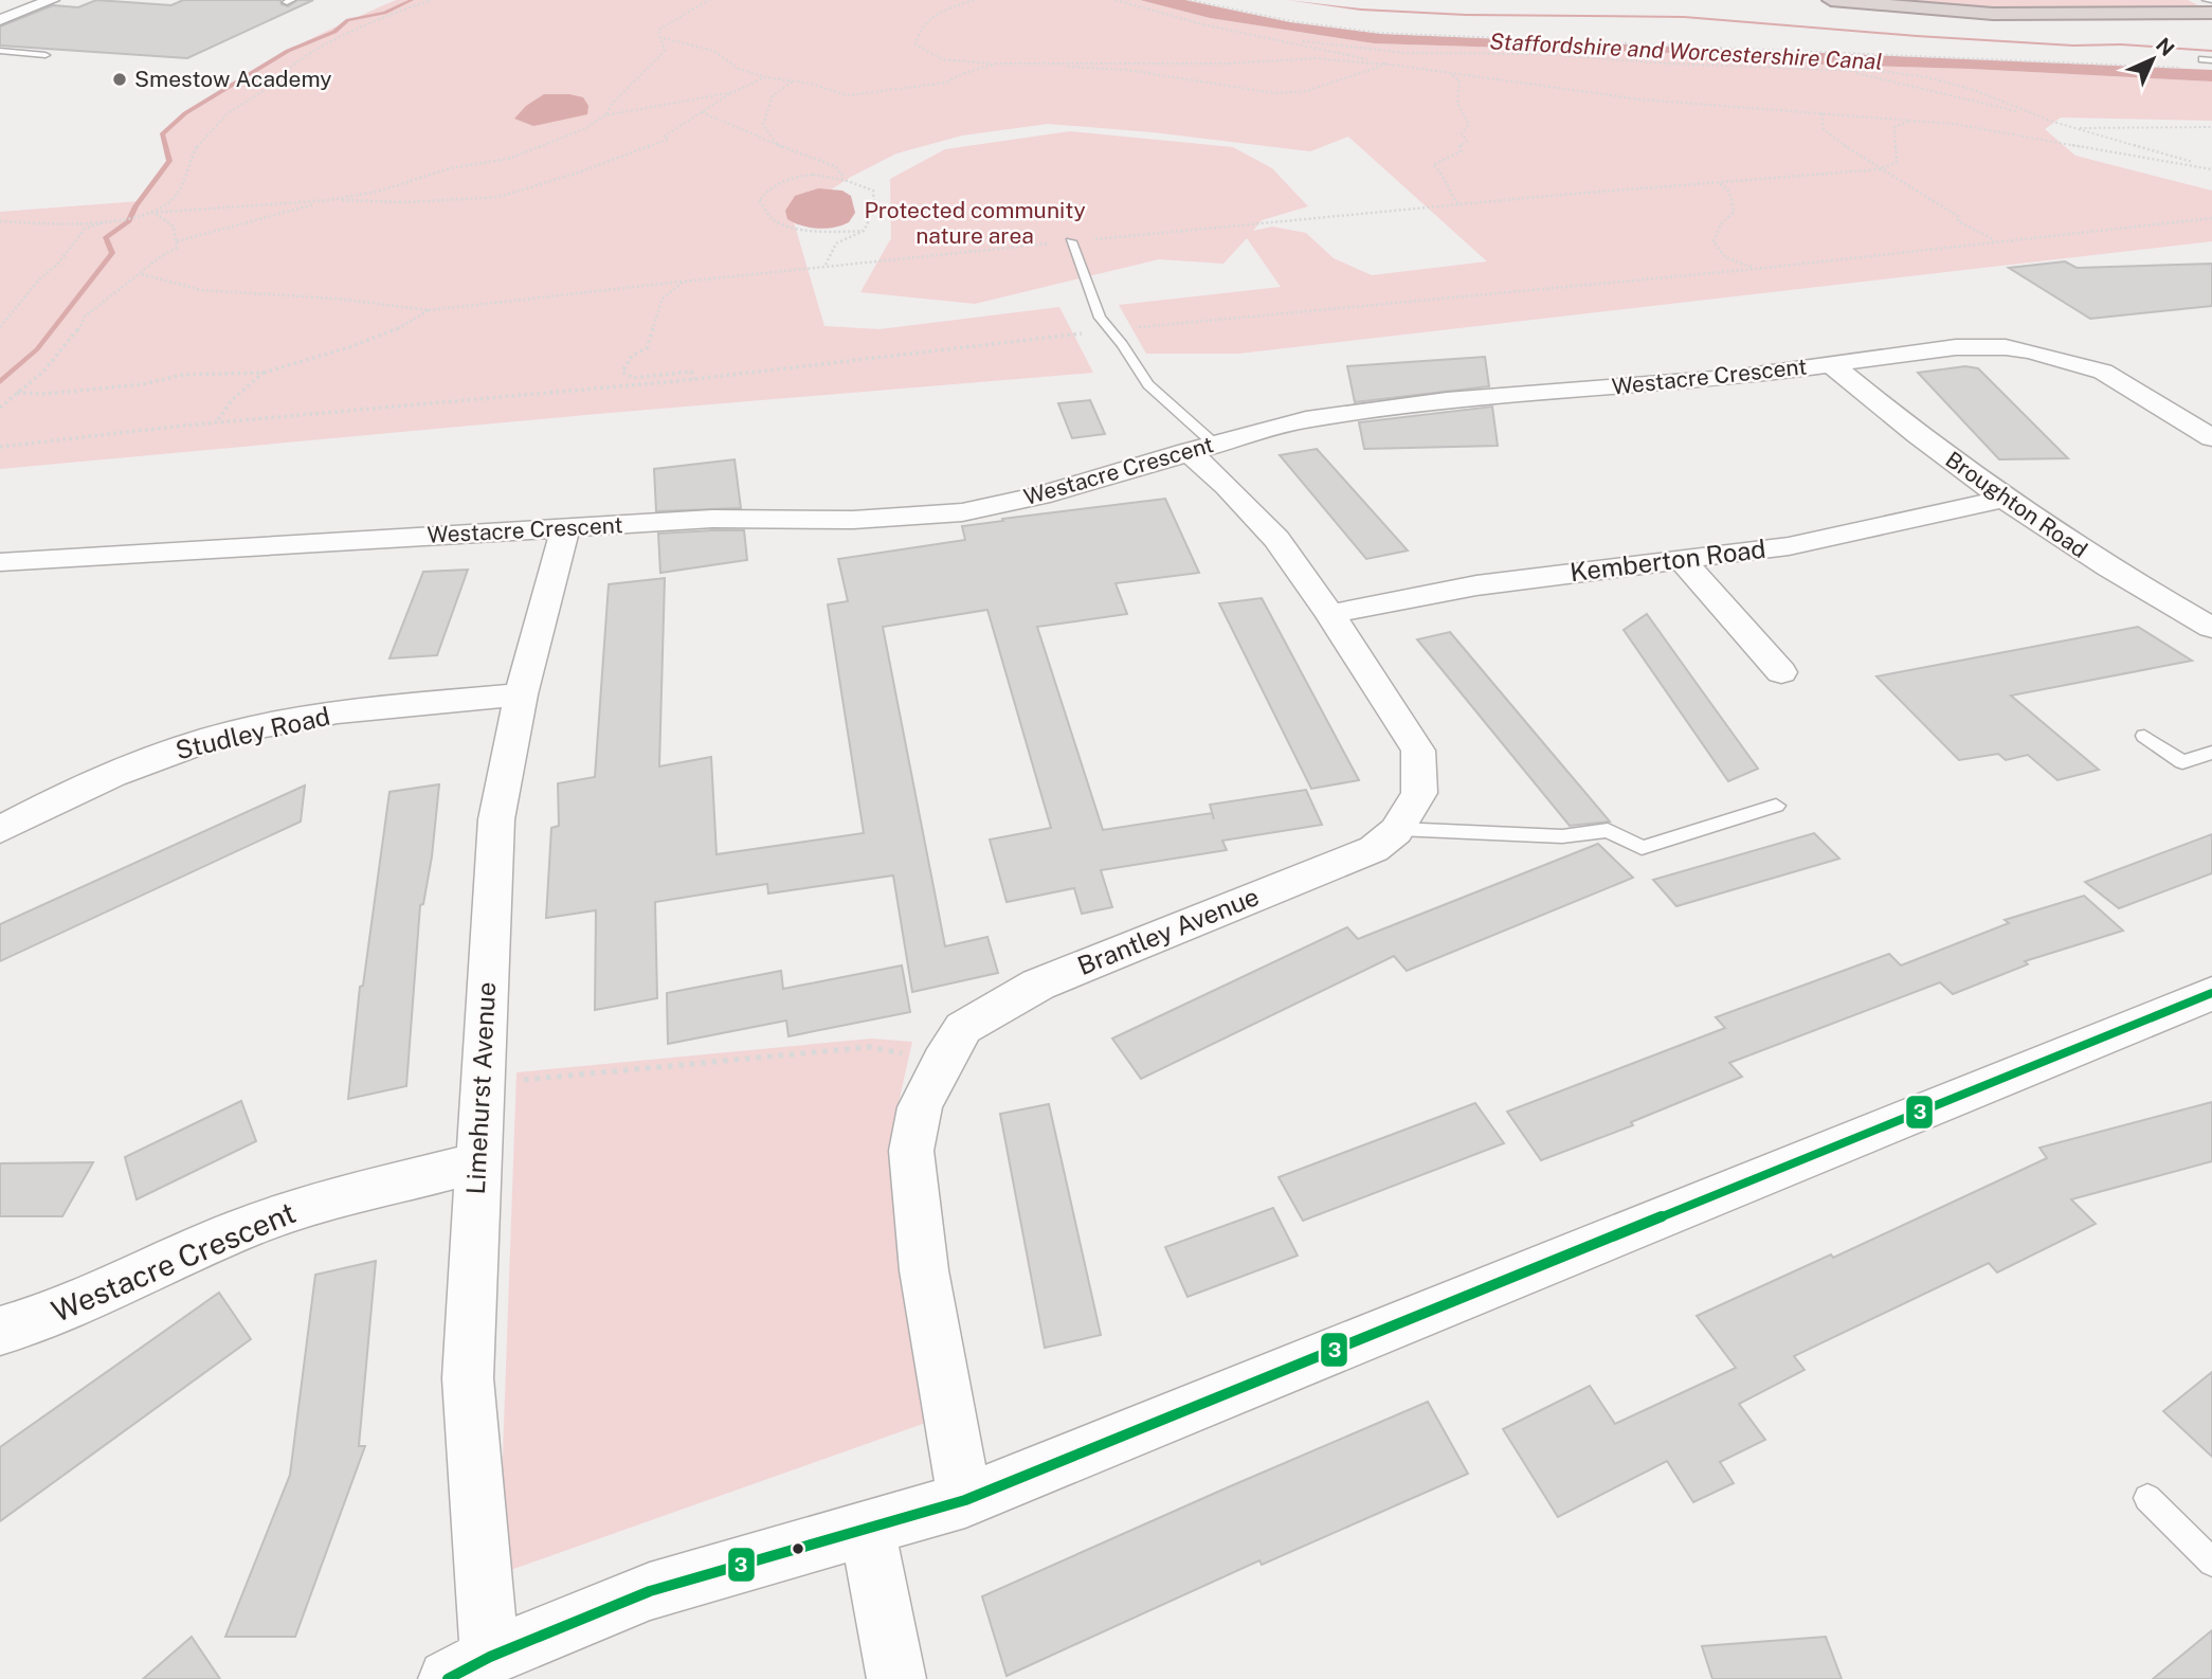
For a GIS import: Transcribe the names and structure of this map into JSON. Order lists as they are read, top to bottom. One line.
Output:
{"streets":{"street":["Westacre Crescent","Broughton Road","Kemberton Road","Studley Road","Brantley Avenue","Limehurst Avenue"]},"crossings":[["Westacre Crescent","Broughton Road"],["Westacre Crescent","Brantley Avenue"],["Westacre Crescent","Limehurst Avenue"],["Broughton Road","Kemberton Road"],["Kemberton Road","Brantley Avenue"],["Studley Road","Limehurst Avenue"]],"water":["Staffordshire and Worcestershire Canal"],"parks":["Protected community nature area"],"places":["Smestow Academy"],"lines":["transit line 3"],"north":"top right"}
